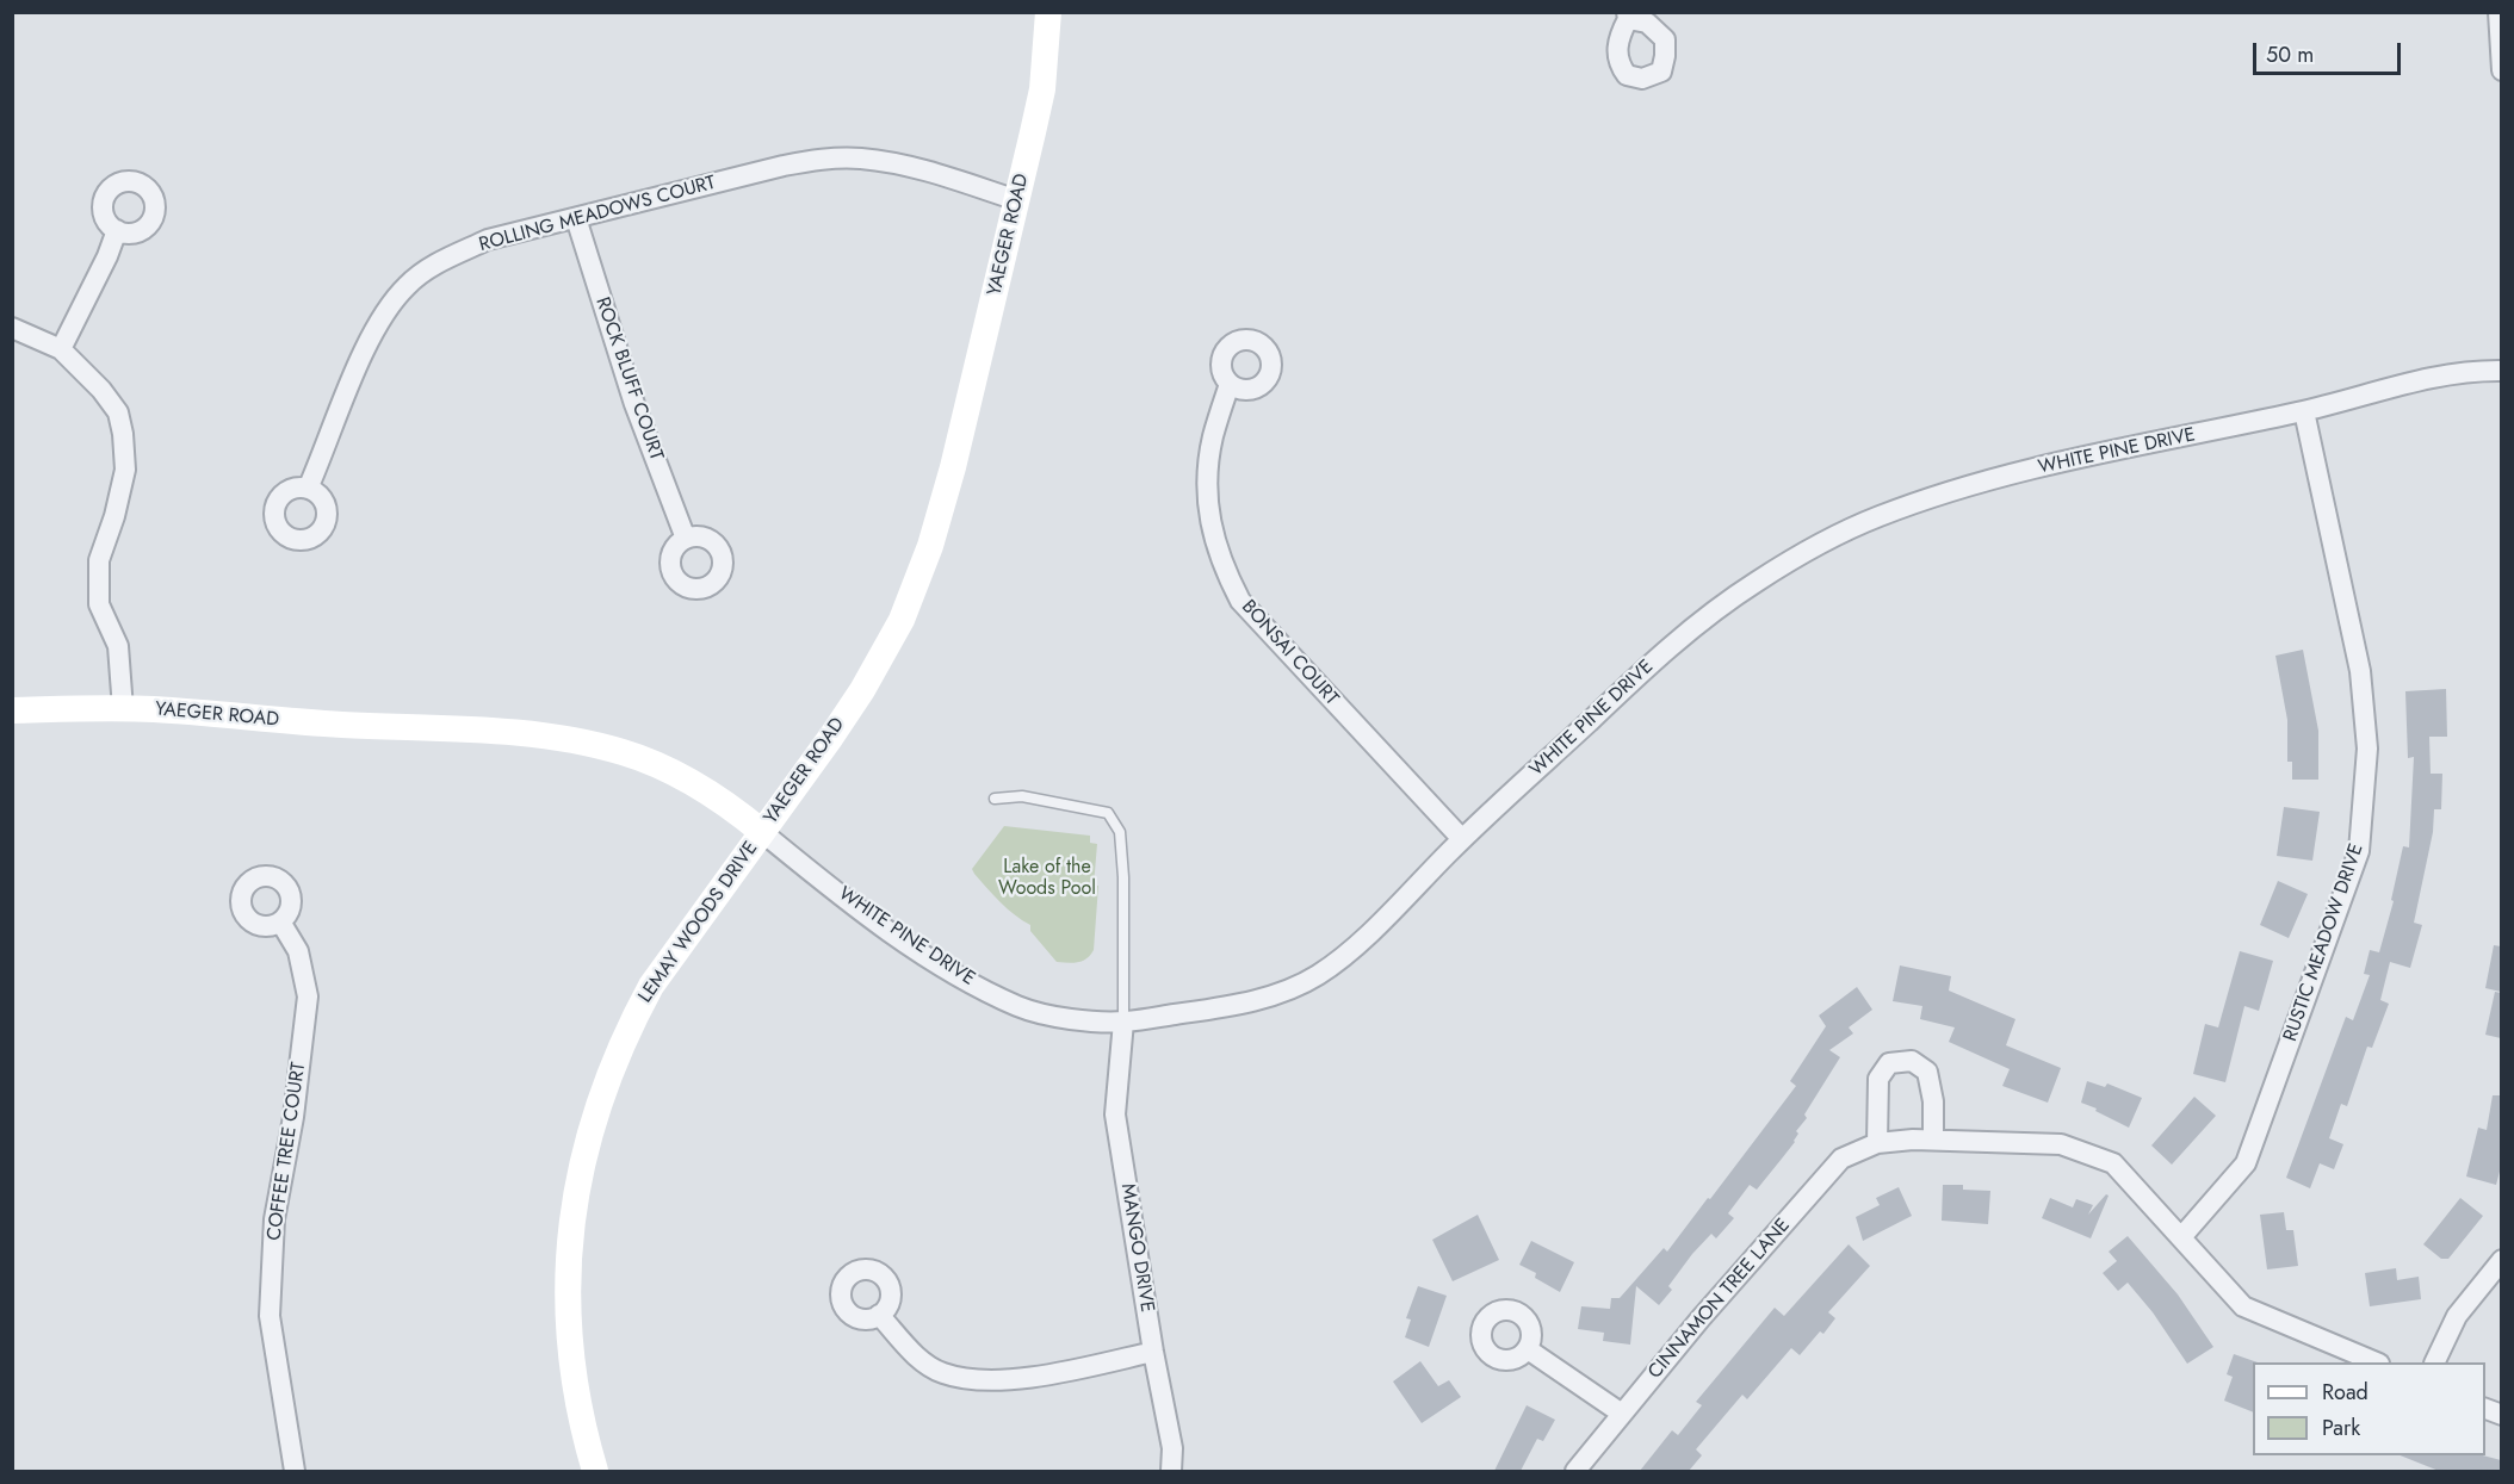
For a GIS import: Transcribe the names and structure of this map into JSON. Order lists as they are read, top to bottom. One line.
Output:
{"streets":{"street":["ROLLING MEADOWS COURT","YAEGER ROAD","ROCK BLUFF COURT","WHITE PINE DRIVE","BONSAI COURT","LEMAY WOODS DRIVE","RUSTIC MEADOW DRIVE","COFFEE TREE COURT","MANGO DRIVE","CINNAMON TREE LANE"]},"crossings":[["ROLLING MEADOWS COURT","YAEGER ROAD"],["ROLLING MEADOWS COURT","ROCK BLUFF COURT"],["YAEGER ROAD","WHITE PINE DRIVE"],["YAEGER ROAD","LEMAY WOODS DRIVE"],["WHITE PINE DRIVE","BONSAI COURT"],["WHITE PINE DRIVE","LEMAY WOODS DRIVE"],["WHITE PINE DRIVE","RUSTIC MEADOW DRIVE"],["WHITE PINE DRIVE","MANGO DRIVE"],["RUSTIC MEADOW DRIVE","CINNAMON TREE LANE"]],"parks":["Lake of the Woods Pool"],"legend":["Road","Park"],"scale_bar":"50 m"}
